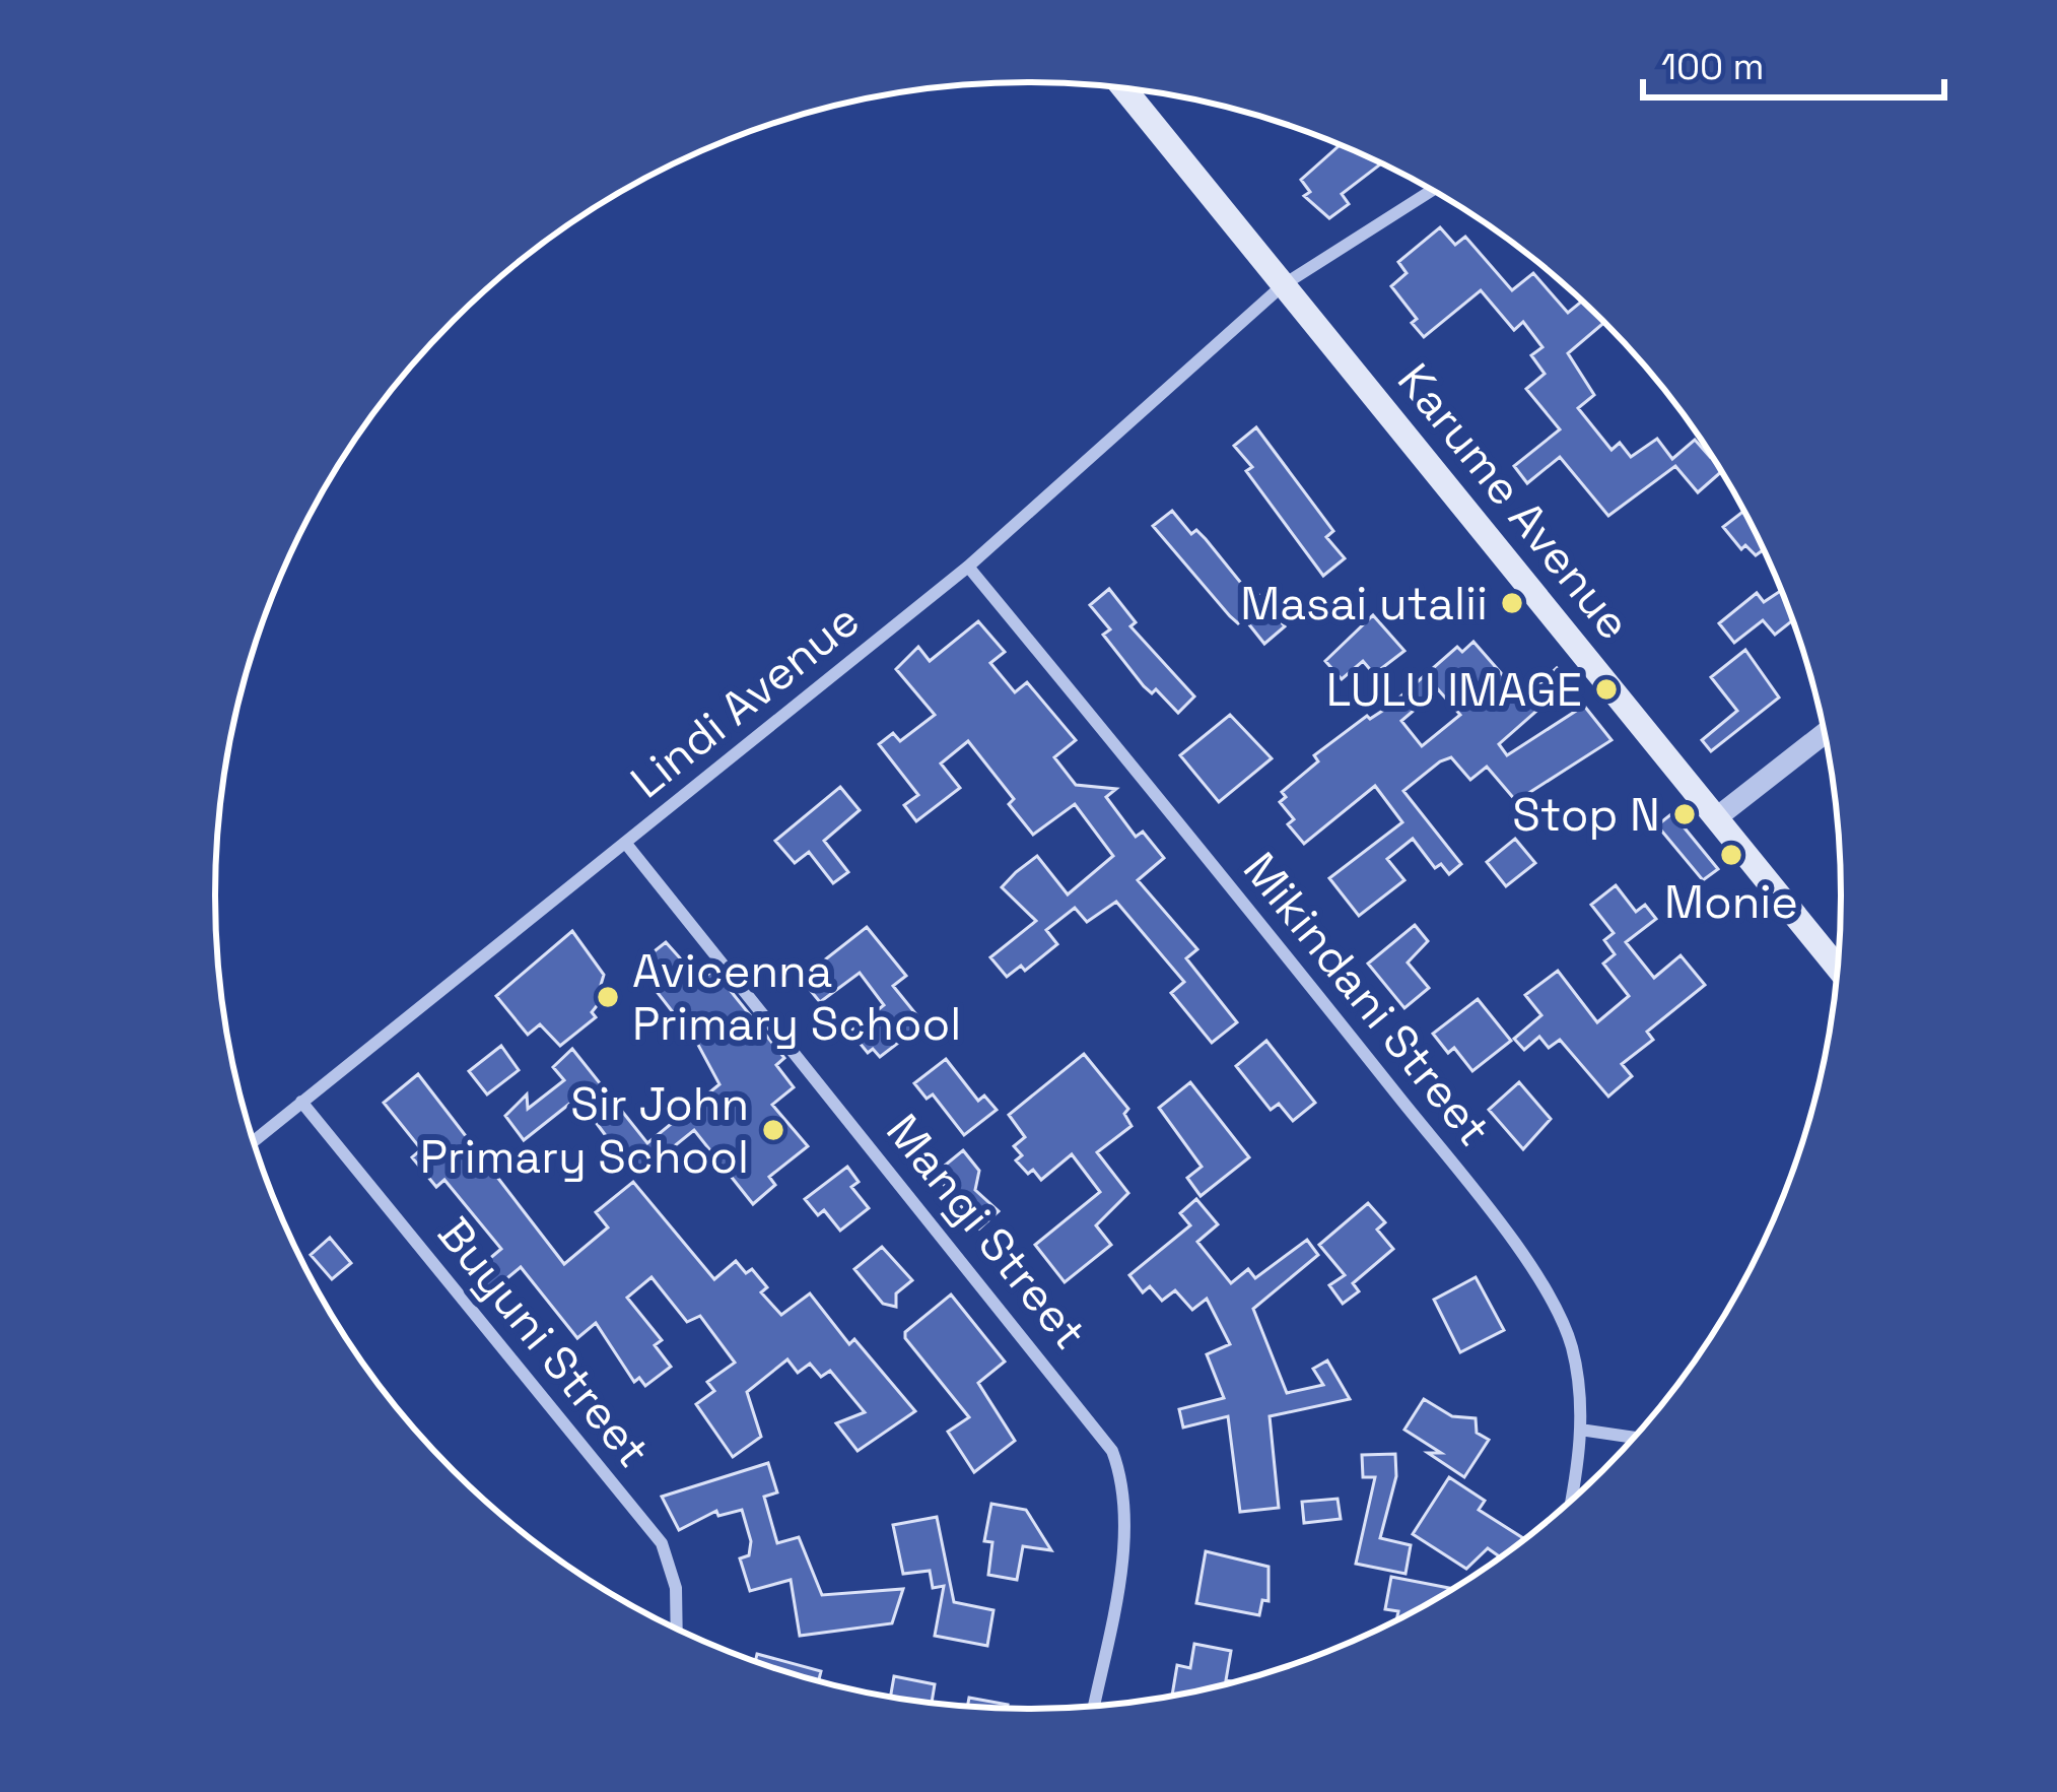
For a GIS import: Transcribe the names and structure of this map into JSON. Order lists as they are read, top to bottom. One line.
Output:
{"streets":{"main road":["Karume Avenue"],"street":["Lindi Avenue","Mikindani Street","Mangi Street","Buyuni Street"]},"crossings":[["Karume Avenue","Lindi Avenue"],["Lindi Avenue","Mikindani Street"],["Lindi Avenue","Mangi Street"],["Lindi Avenue","Buyuni Street"]],"places":["Masai utalii","LULU IMAGE","Stop N","Monie","Avicenna Primary School","Sir John Primary School"],"scale_bar":"100 m"}
